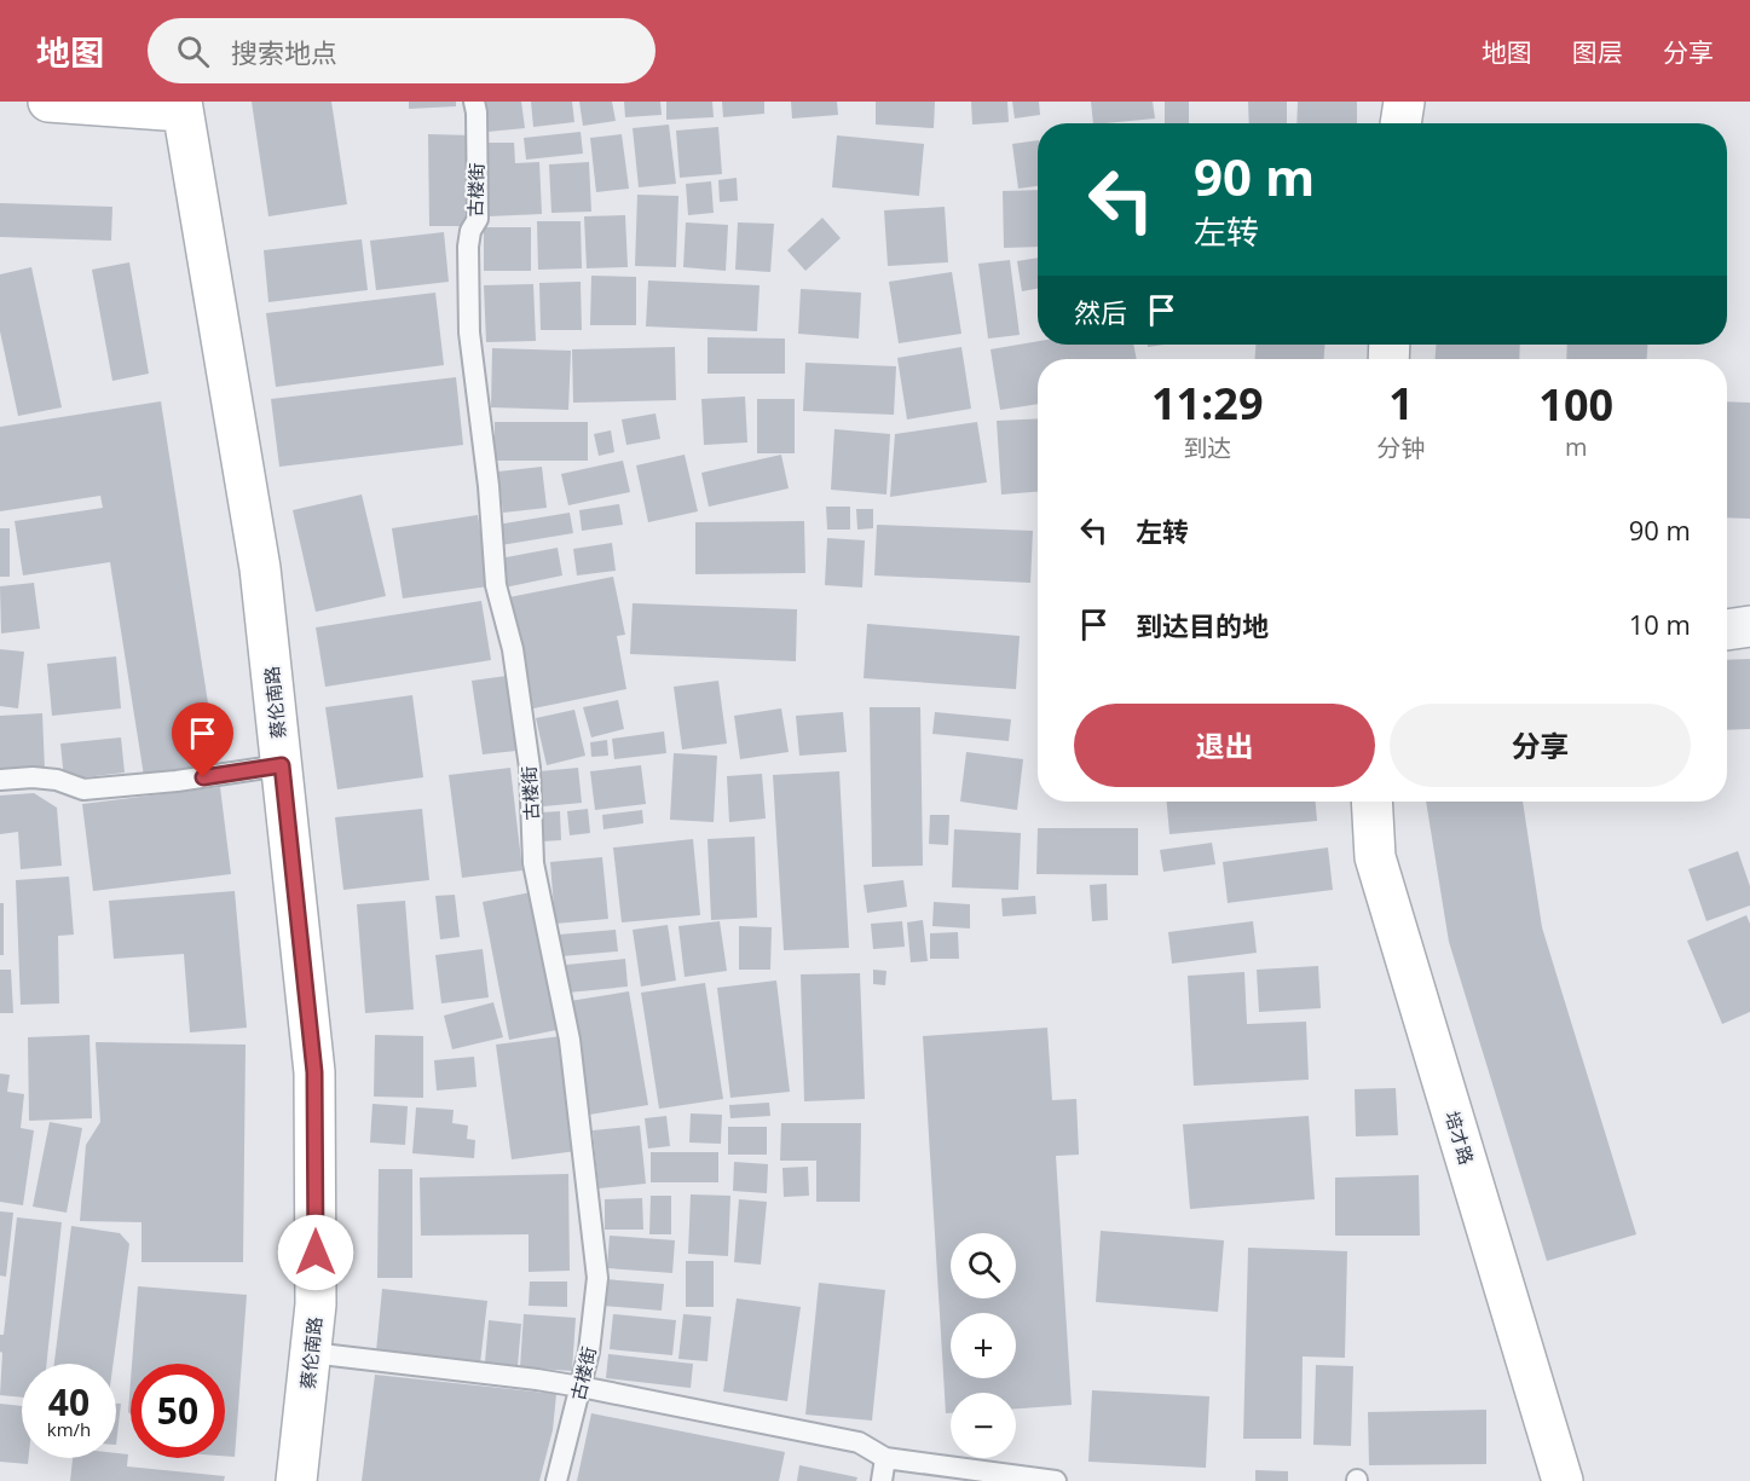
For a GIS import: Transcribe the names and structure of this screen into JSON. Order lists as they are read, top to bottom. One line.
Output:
{"streets":{"main road":["蔡伦南路","培才路"],"lane":["古楼街"]},"page":{"header":"地图","search":"搜索地点","nav":["地图","图层","分享"],"turn":["90 m","左转"],"then":"然后","eta":["11:29","到达","1","分钟","100","m"],"list":[{"name":"左转","value":"90 m"},{"name":"到达目的地","value":"10 m"}],"buttons":["退出","分享"],"map_buttons":["+","−"],"speed":"40 km/h","limit":"50"}}
